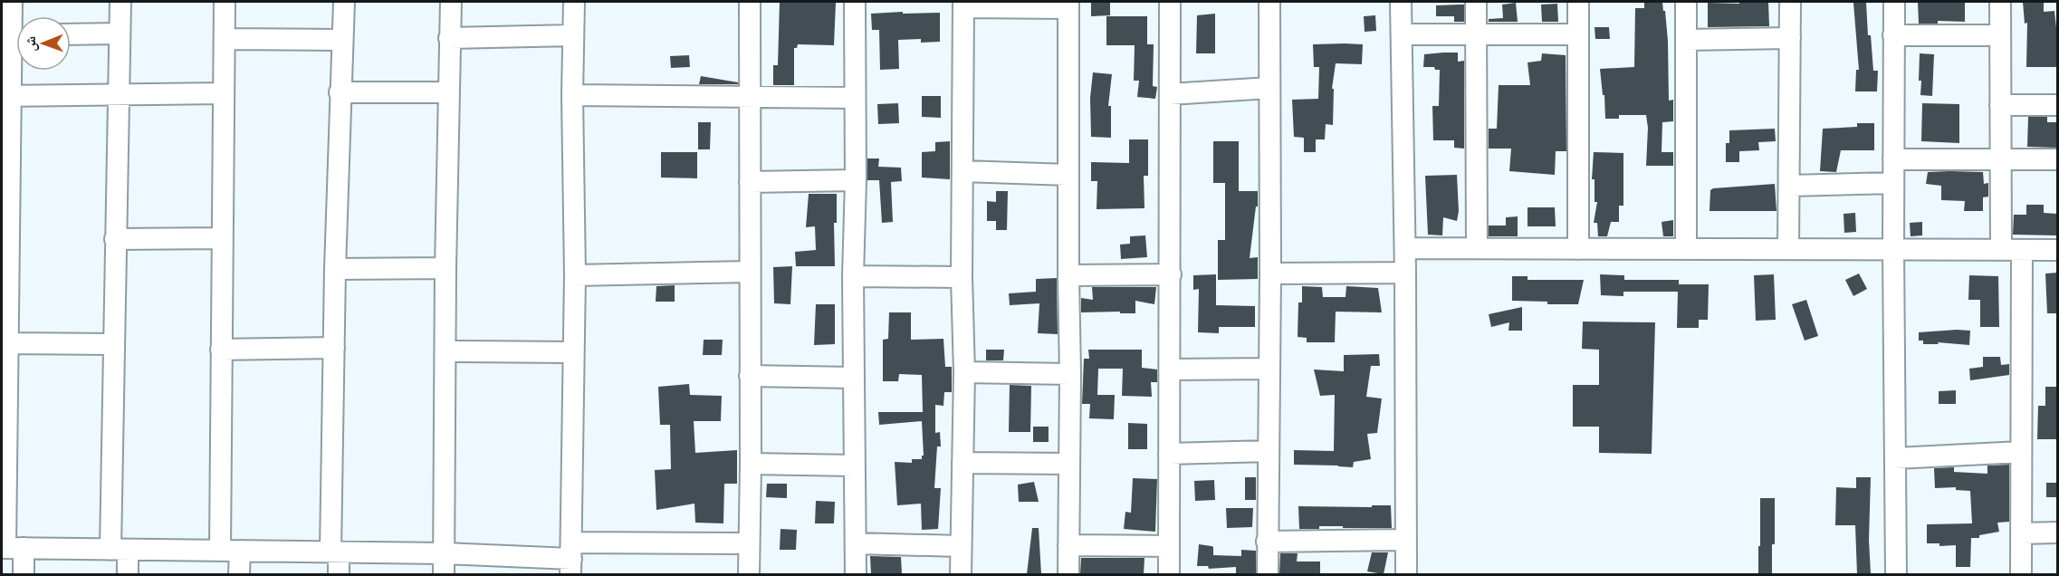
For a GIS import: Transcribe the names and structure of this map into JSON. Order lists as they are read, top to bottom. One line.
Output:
{"north":"left"}
